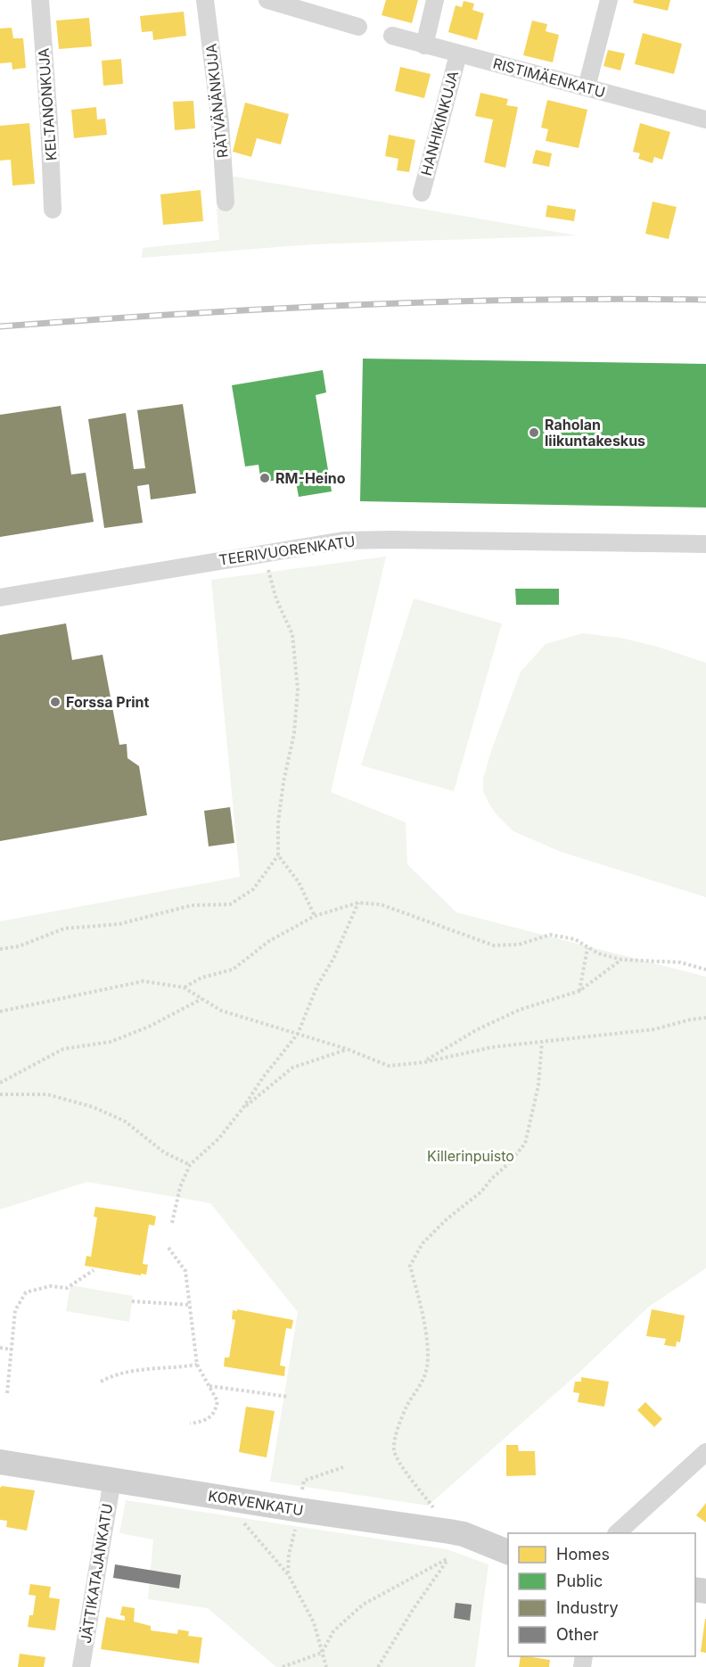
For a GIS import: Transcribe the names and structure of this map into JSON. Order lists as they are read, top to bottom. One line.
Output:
{"streets":{"street":["RISTIMÄENKATU","RÄTVÄNÄNKUJA","KELTANONKUJA","HANHIKINKUJA","TEERIVUORENKATU","KORVENKATU","JÄTTIKATAJANKATU"]},"crossings":[["RISTIMÄENKATU","HANHIKINKUJA"],["KORVENKATU","JÄTTIKATAJANKATU"]],"parks":["Killerinpuisto"],"places":["Raholan liikuntakeskus","RM-Heino","Forssa Print"],"legend":["Homes","Public","Industry","Other"]}
